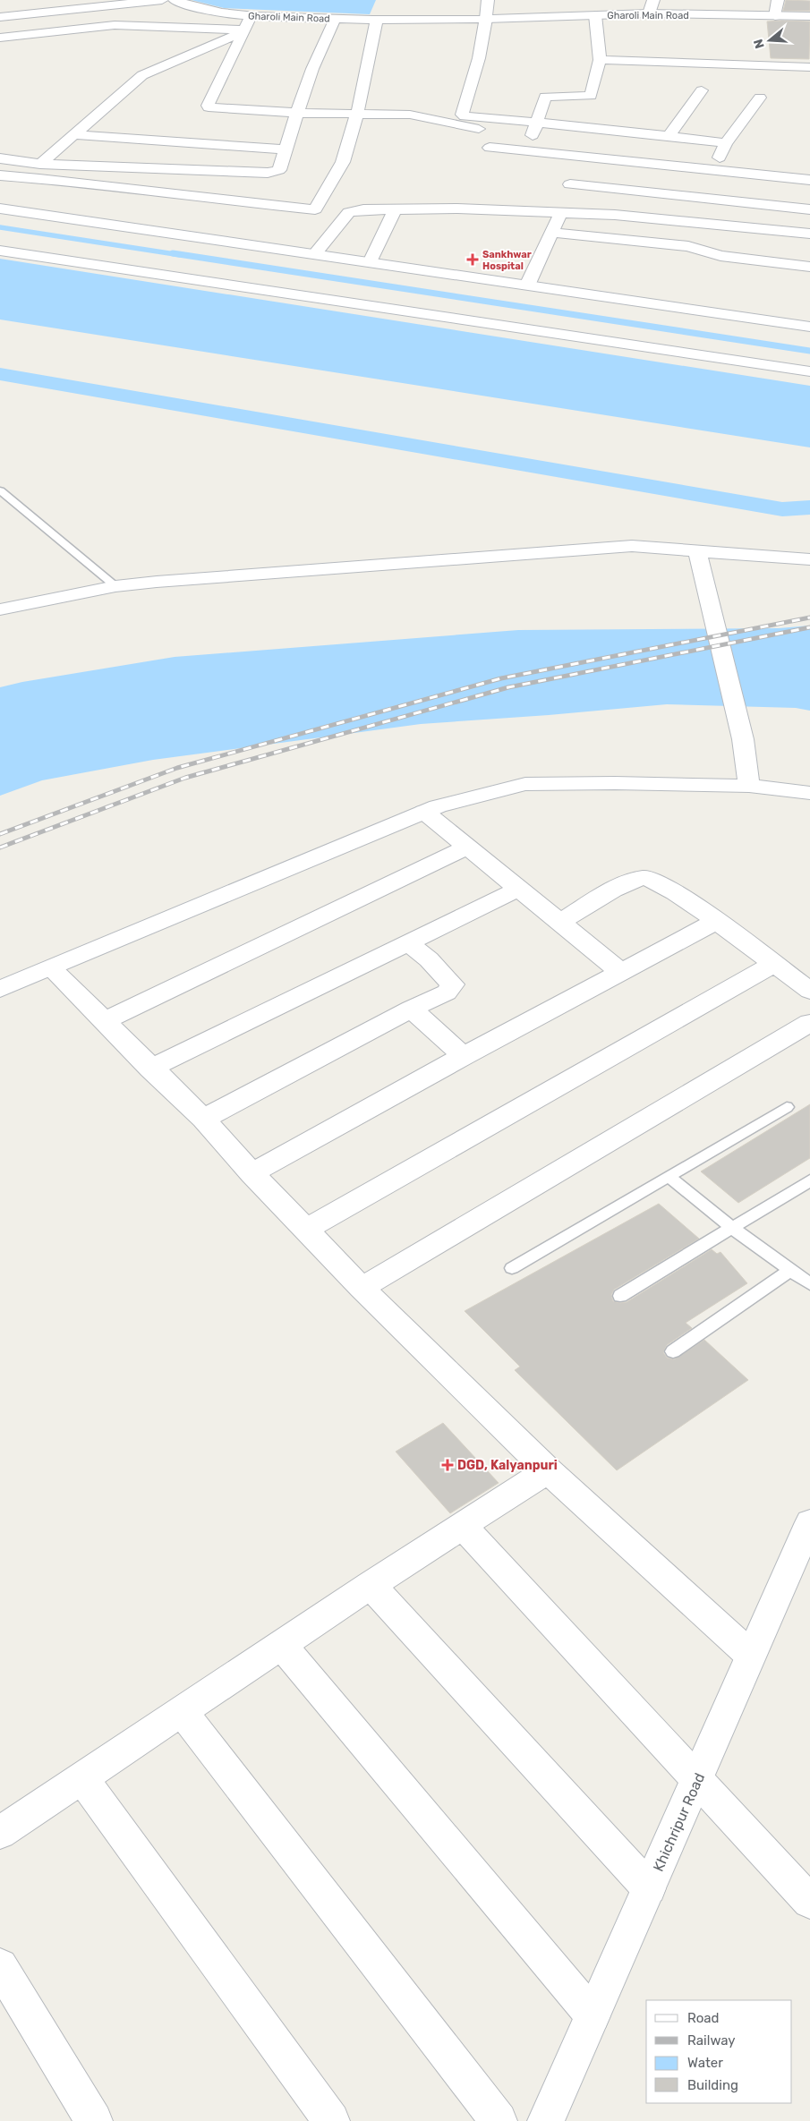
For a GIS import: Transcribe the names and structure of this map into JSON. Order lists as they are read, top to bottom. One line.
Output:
{"streets":{"street":["Gharoli Main Road","Khichripur Road"]},"places":{"health":["Sankhwar Hospital","DGD, Kalyanpuri"]},"legend":["Road","Railway","Water","Building"],"north":"left"}
